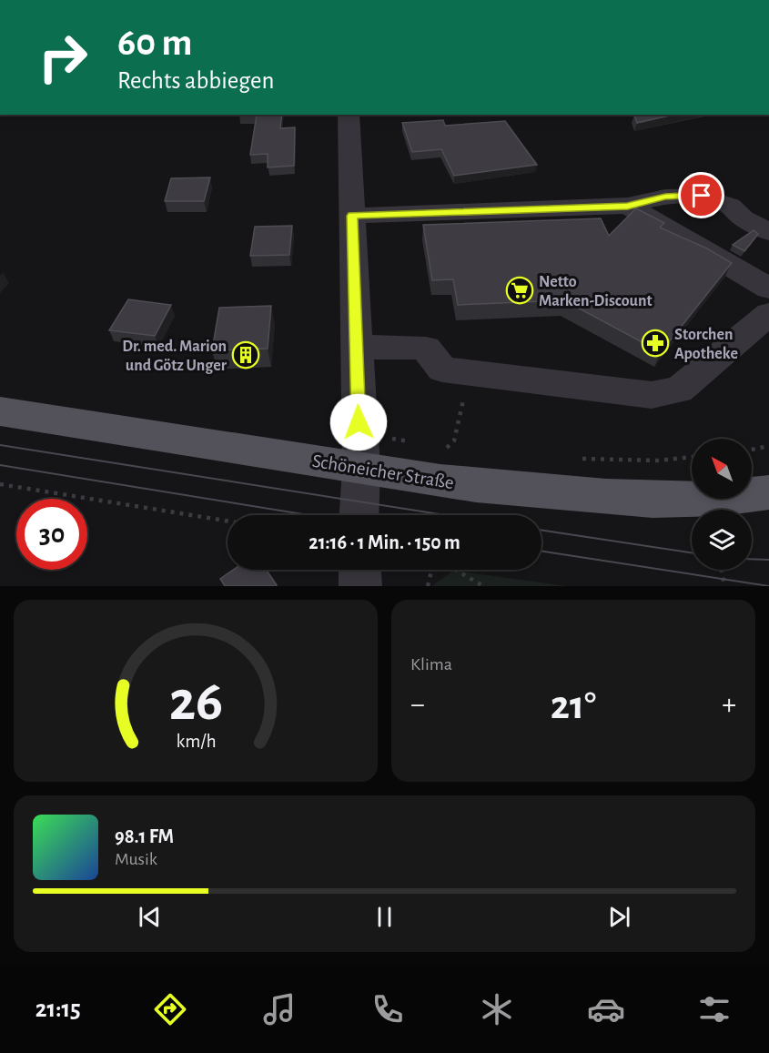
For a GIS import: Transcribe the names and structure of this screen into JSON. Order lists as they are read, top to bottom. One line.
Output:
{"streets":{"main road":["Schöneicher Straße"]},"places":{"supermarket":["Netto Marken-Discount"],"pharmacy":["Storchen Apotheke"],"building":["Dr. med. Marion und Götz Unger"]},"north":"top left","page":{"turn":["60 m","Rechts abbiegen"],"limit":"30","trip":"21:16 · 1 Min. · 150 m","tile":"Klima","heat":["−","21°","+"],"song":["98.1 FM","Musik"],"tabs":"21:15","gauge":["26","km/h"]}}
